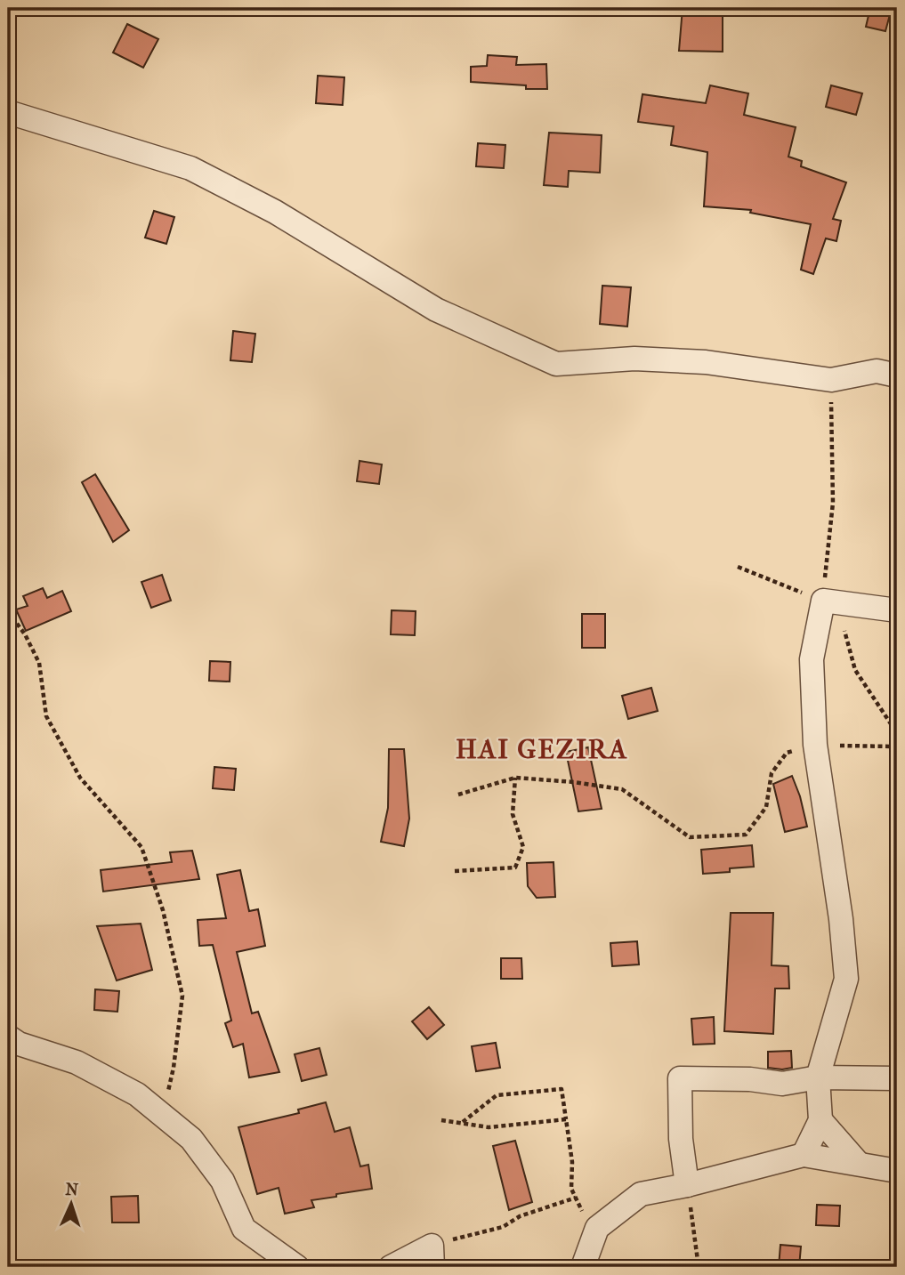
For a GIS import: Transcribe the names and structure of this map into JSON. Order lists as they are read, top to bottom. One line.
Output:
{"districts":["HAI GEZIRA"],"north":"top"}
